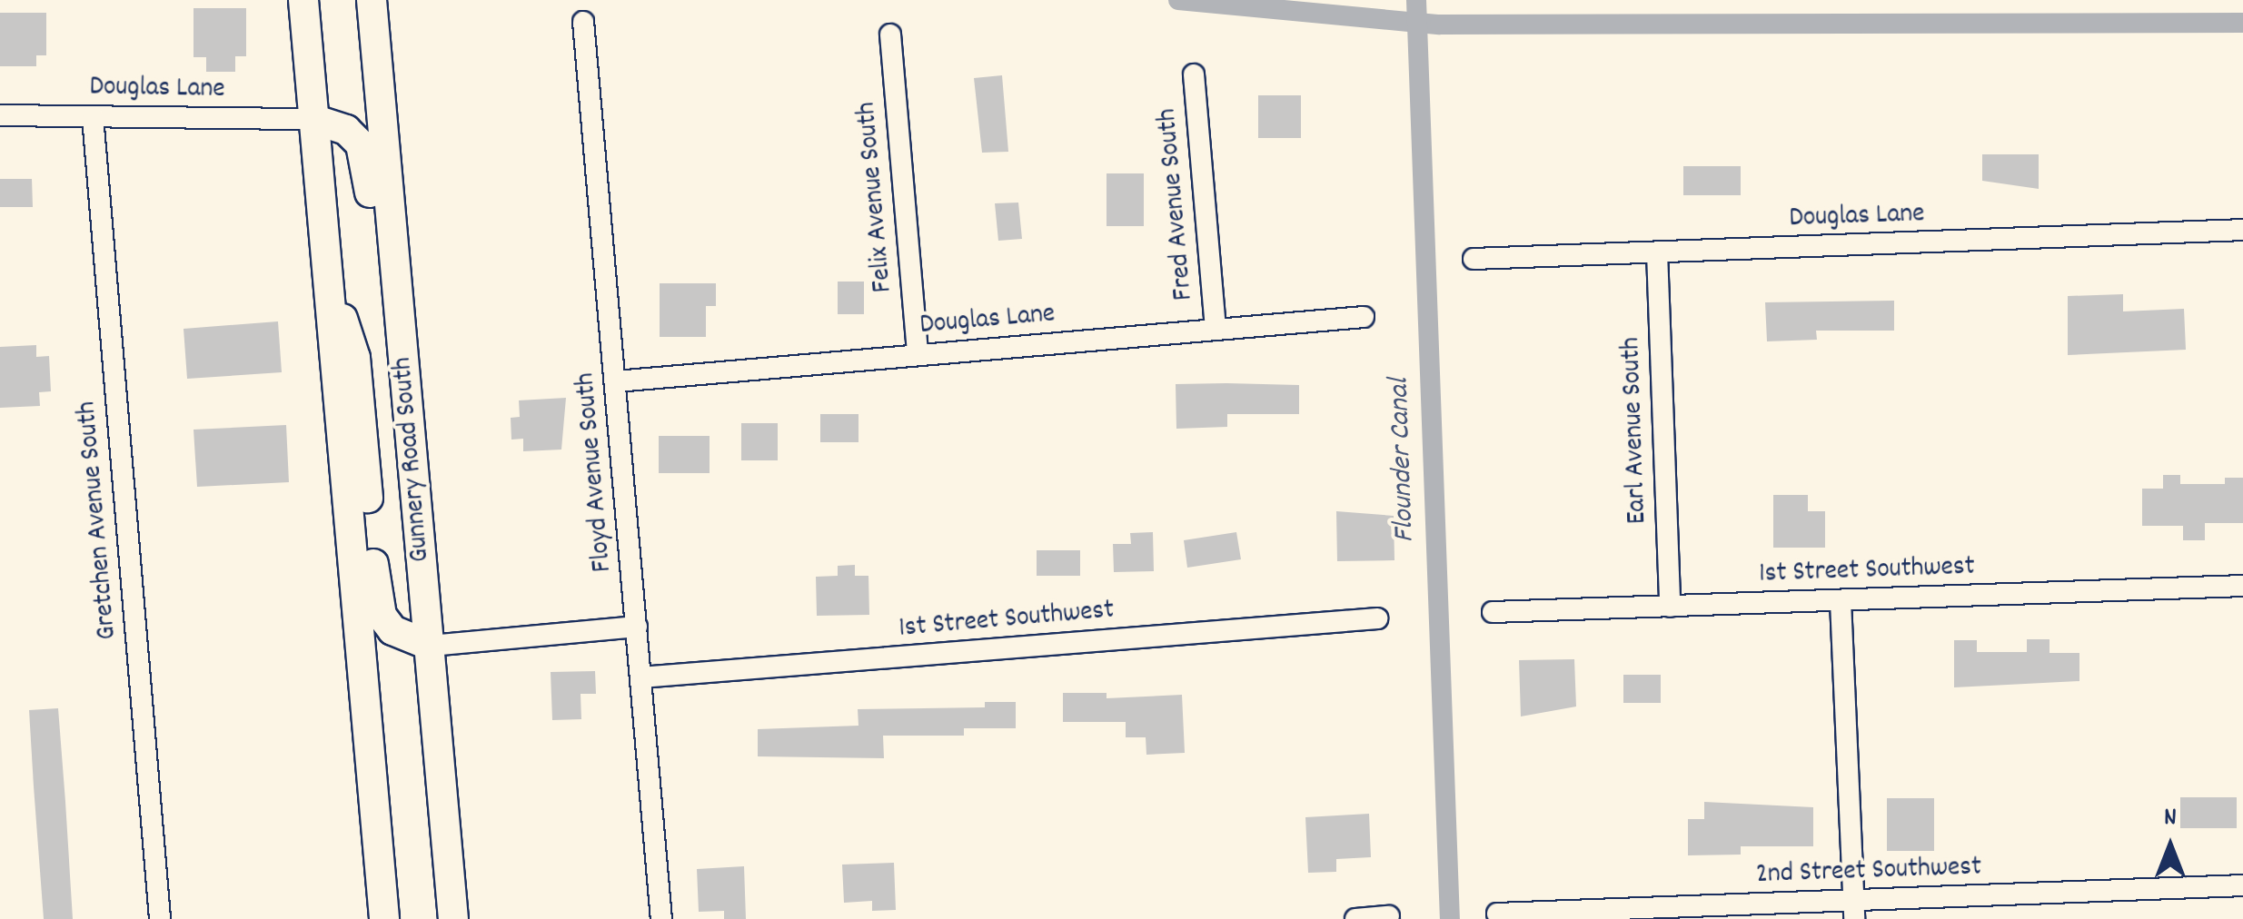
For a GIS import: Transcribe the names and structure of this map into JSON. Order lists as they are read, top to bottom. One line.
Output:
{"streets":{"main road":["Gunnery Road South"],"street":["Douglas Lane","Felix Avenue South","Fred Avenue South","Earl Avenue South","Floyd Avenue South","Gretchen Avenue South","1st Street Southwest","2nd Street Southwest"]},"crossings":[["Douglas Lane","Felix Avenue South"],["Douglas Lane","Fred Avenue South"],["Douglas Lane","Earl Avenue South"],["Douglas Lane","Floyd Avenue South"],["Douglas Lane","Gretchen Avenue South"],["Earl Avenue South","1st Street Southwest"],["Floyd Avenue South","1st Street Southwest"]],"water":["Flounder Canal"],"north":"top"}
